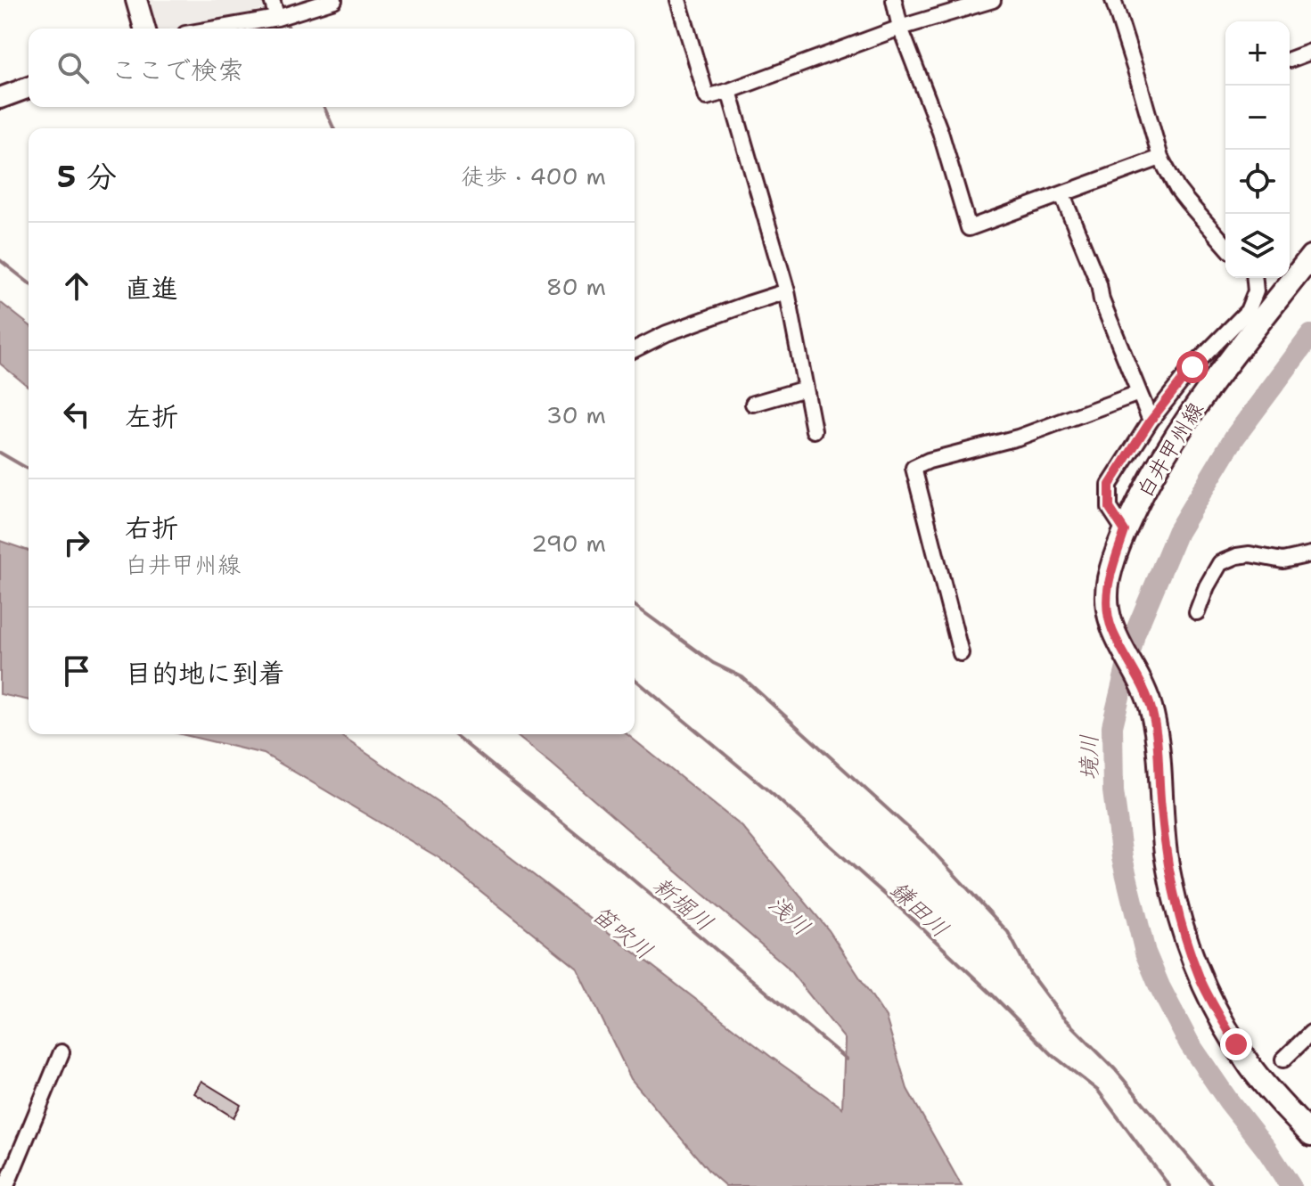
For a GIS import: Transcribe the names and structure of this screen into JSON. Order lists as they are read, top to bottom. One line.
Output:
{"streets":{"main road":["白井甲州線"]},"water":["境川","新堀川","鎌田川","浅川","笛吹川"],"page":{"map_buttons":["+","−"],"search":"ここで検索","heading":["5 分","徒歩 · 400 m"],"list":[["直進","80 m"],["左折","30 m"],["右折","白井甲州線","290 m"],"目的地に到着"]}}
